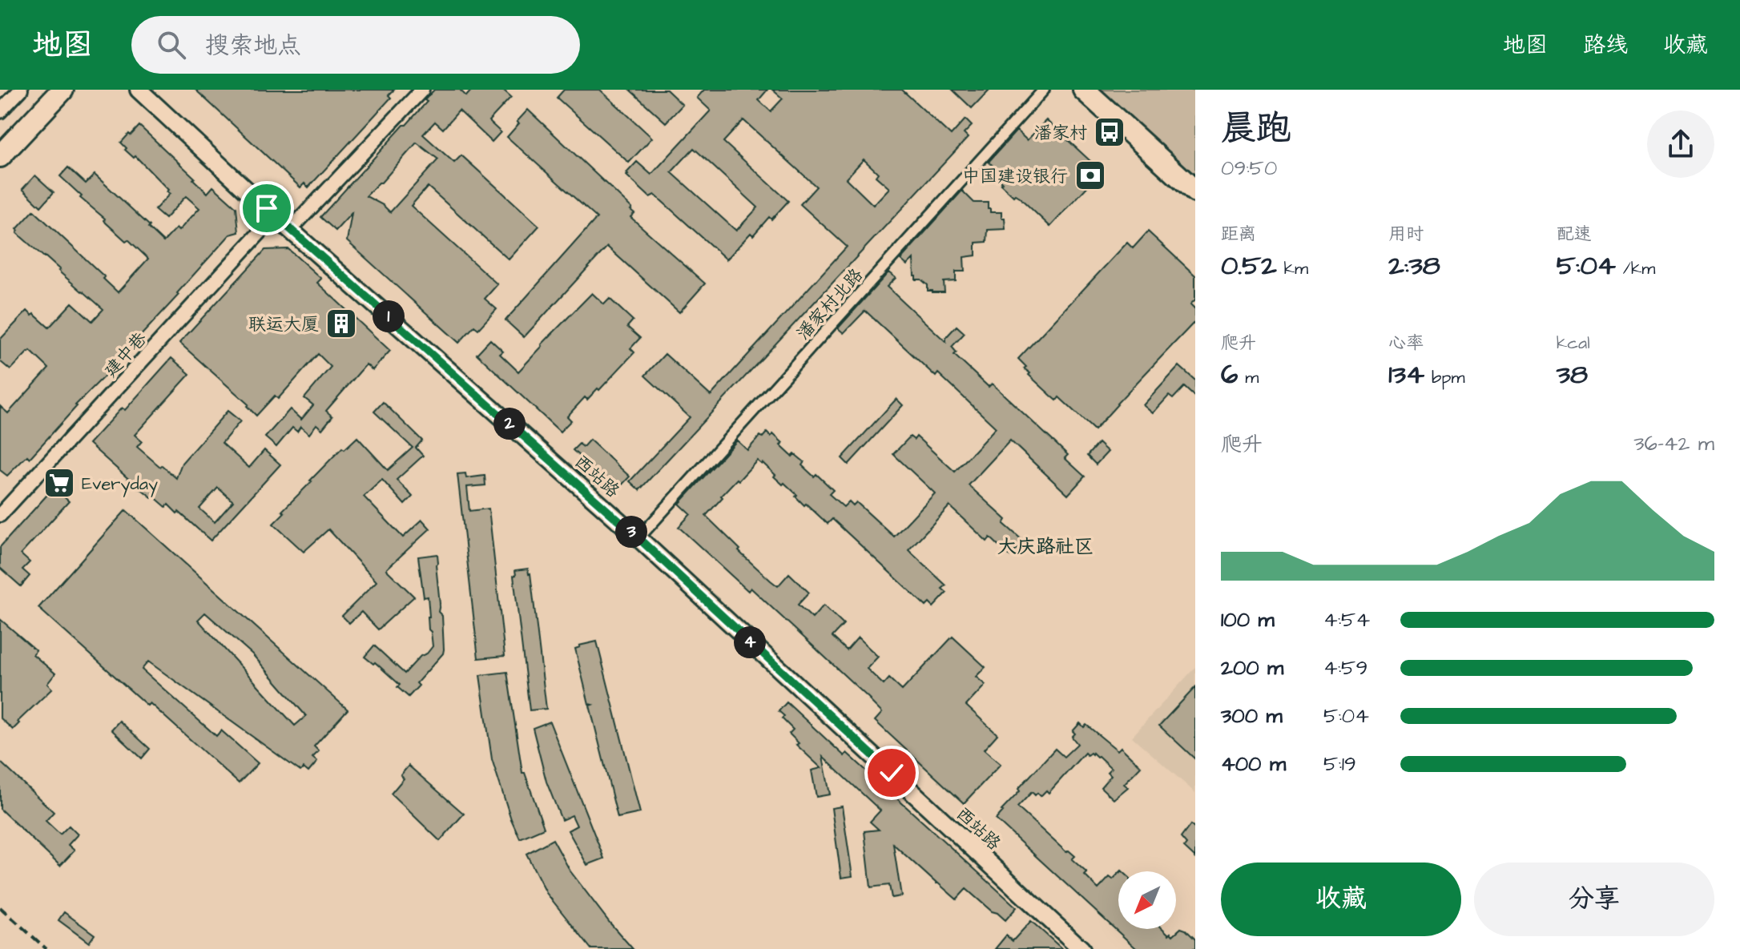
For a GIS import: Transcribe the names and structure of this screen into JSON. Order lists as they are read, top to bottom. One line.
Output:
{"streets":{"street":["潘家村北路","建中巷","西站路"]},"crossings":[["潘家村北路","西站路"],["建中巷","西站路"]],"districts":["大庆路社区"],"places":{"bus stop":["潘家村"],"bank":["中国建设银行"],"building":["联运大厦"],"supermarket":["Everyday"]},"north":"bottom left","page":{"header":"地图","search":"搜索地点","nav":["地图","路线","收藏"],"heading":["晨跑","09:50"],"stats":[["距离","0.52 km"],["用时","2:38"],["配速","5:04 /km"],["爬升","6 m"],["心率","134 bpm"],["kcal","38"]],"pins":["1","2","3","4"],"chart":["爬升","36–42 m"],"list":[{"name":"100 m","note":"4:54"},{"name":"200 m","note":"4:59"},{"name":"300 m","note":"5:04"},{"name":"400 m","note":"5:19"}],"buttons":["收藏","分享"]}}
